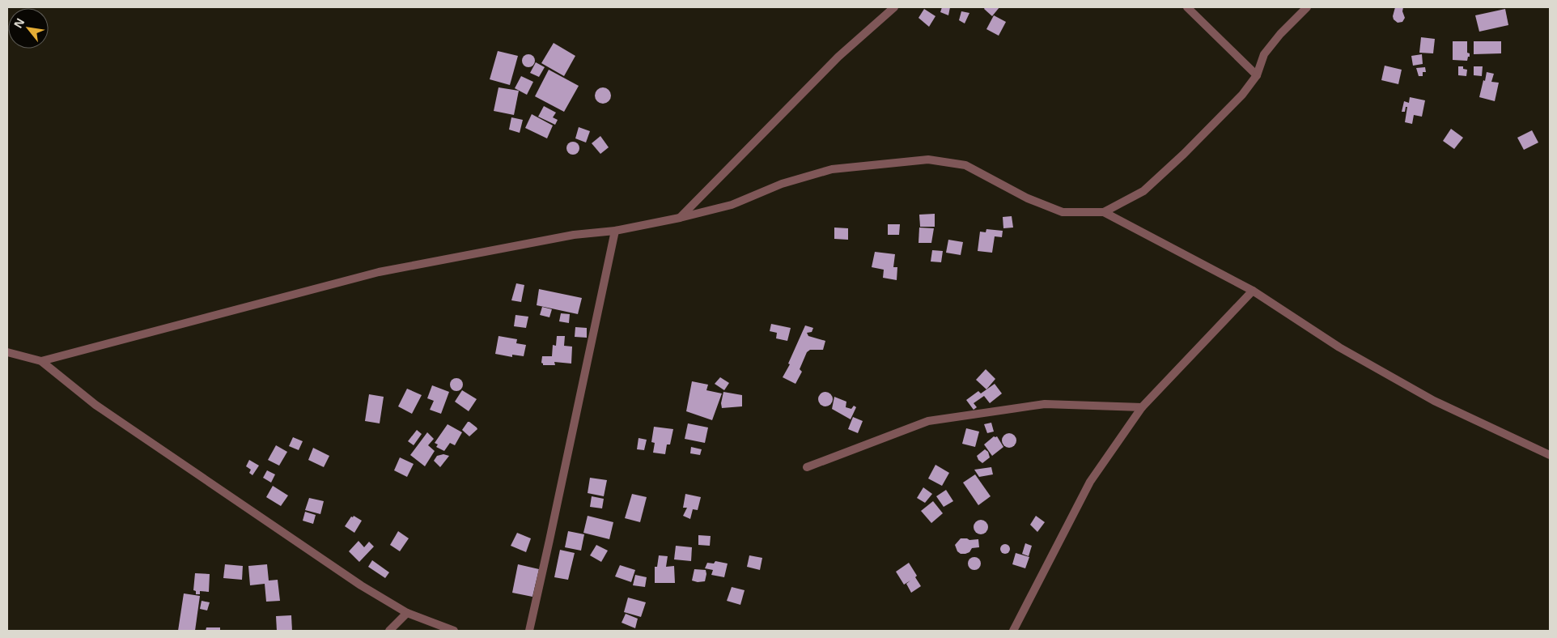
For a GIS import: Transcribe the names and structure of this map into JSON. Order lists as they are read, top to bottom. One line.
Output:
{"north":"top left"}
